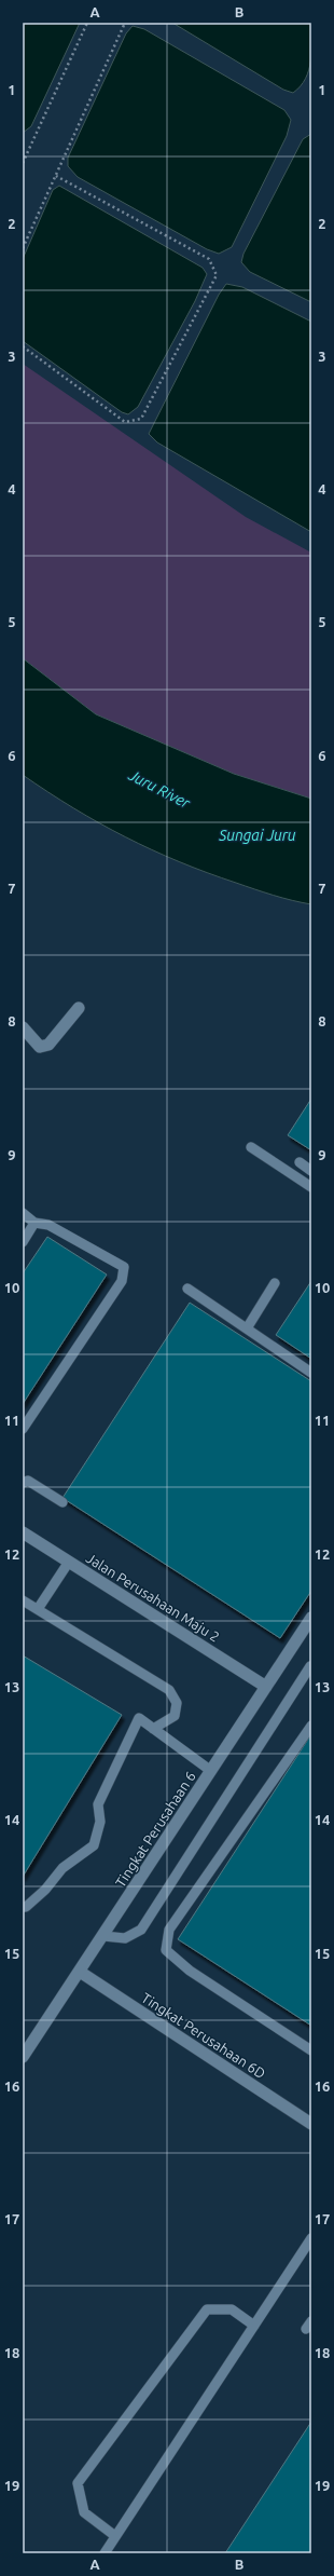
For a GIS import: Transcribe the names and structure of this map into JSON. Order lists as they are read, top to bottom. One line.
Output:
{"streets":{"street":["Jalan Perusahaan Maju 2","Tingkat Perusahaan 6","Tingkat Perusahaan 6D"]},"crossings":[["Jalan Perusahaan Maju 2","Tingkat Perusahaan 6"],["Tingkat Perusahaan 6","Tingkat Perusahaan 6D"]],"water":["Juru River","Sungai Juru"],"grid":{"columns":["A","B"],"rows":["1","2","3","4","5","6","7","8","9","10","11","12","13","14","15","16","17","18","19"]}}
